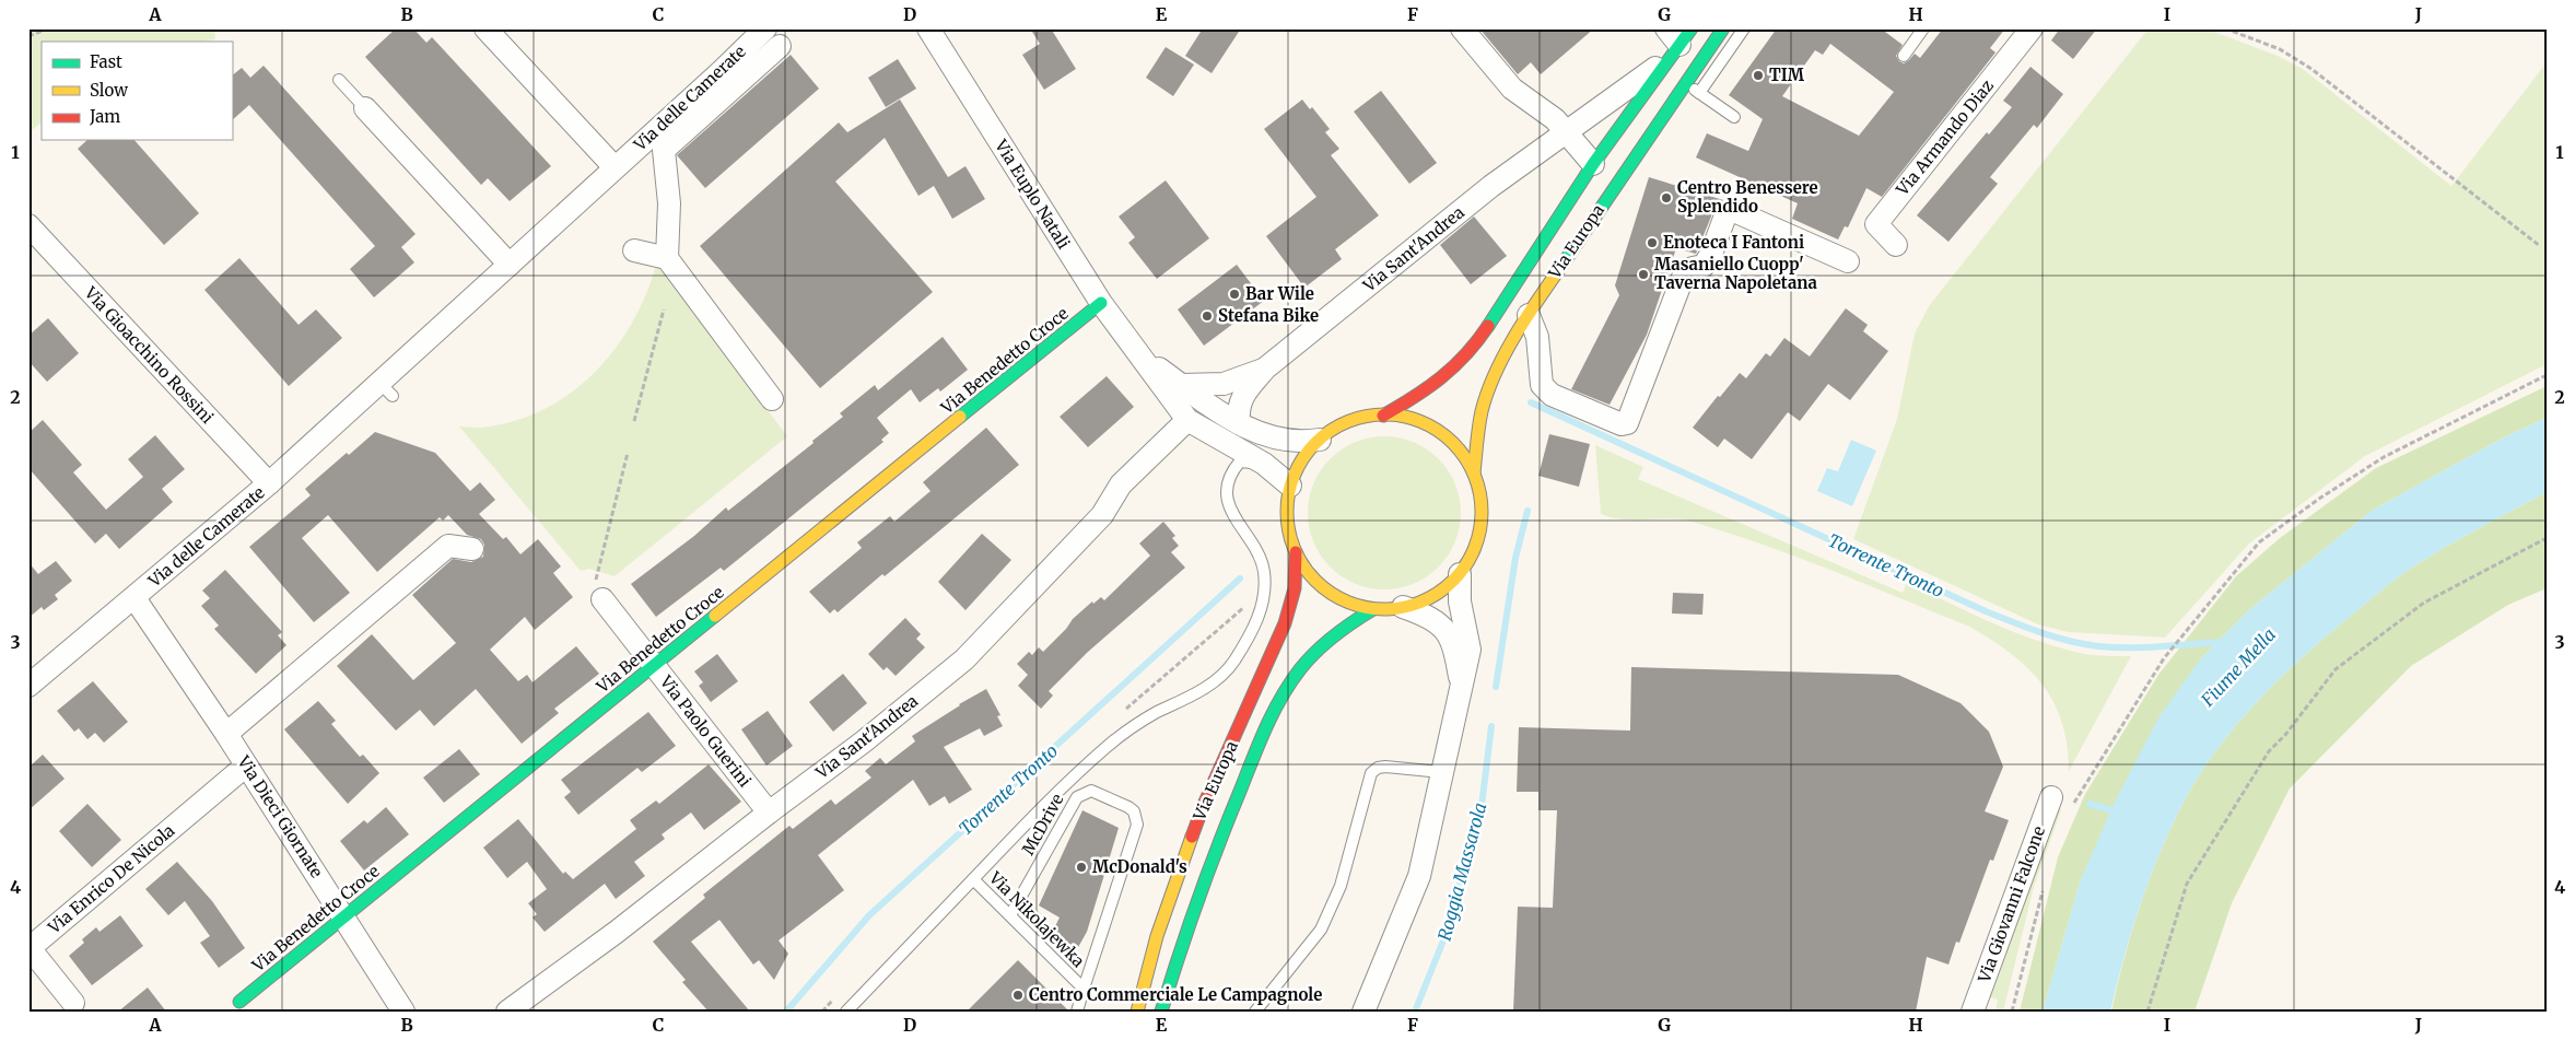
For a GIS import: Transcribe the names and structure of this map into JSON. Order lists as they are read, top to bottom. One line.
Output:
{"streets":{"main road":["Via Europa","Via Benedetto Croce"],"street":["Via delle Camerate","Via Armando Diaz","Via Euplo Natali","Via Sant'Andrea","Via Gioacchino Rossini","Via Paolo Guerini","Via Dieci Giornate","Via Enrico De Nicola","Via Giovanni Falcone"],"lane":["McDrive","Via Nikolajewka"]},"crossings":[["Via delle Camerate","Via Gioacchino Rossini"],["Via delle Camerate","Via Dieci Giornate"],["Via Euplo Natali","Via Europa"],["Via Euplo Natali","Via Sant'Andrea"],["Via Euplo Natali","Via Benedetto Croce"],["Via Europa","Via Sant'Andrea"],["Via Sant'Andrea","Via Paolo Guerini"],["Via Benedetto Croce","Via Paolo Guerini"],["Via Benedetto Croce","Via Dieci Giornate"],["Via Dieci Giornate","Via Enrico De Nicola"],["McDrive","Via Nikolajewka"]],"water":["Torrente Tronto","Fiume Mella","Roggia Massarola"],"places":["TIM","Centro Benessere Splendido","Enoteca I Fantoni","Masaniello Cuopp' Taverna Napoletana","Bar Wile","Stefana Bike","McDonald's","Centro Commerciale Le Campagnole"],"legend":["Fast","Slow","Jam"],"grid":{"columns":["A","B","C","D","E","F","G","H","I","J"],"rows":["1","2","3","4"]}}
